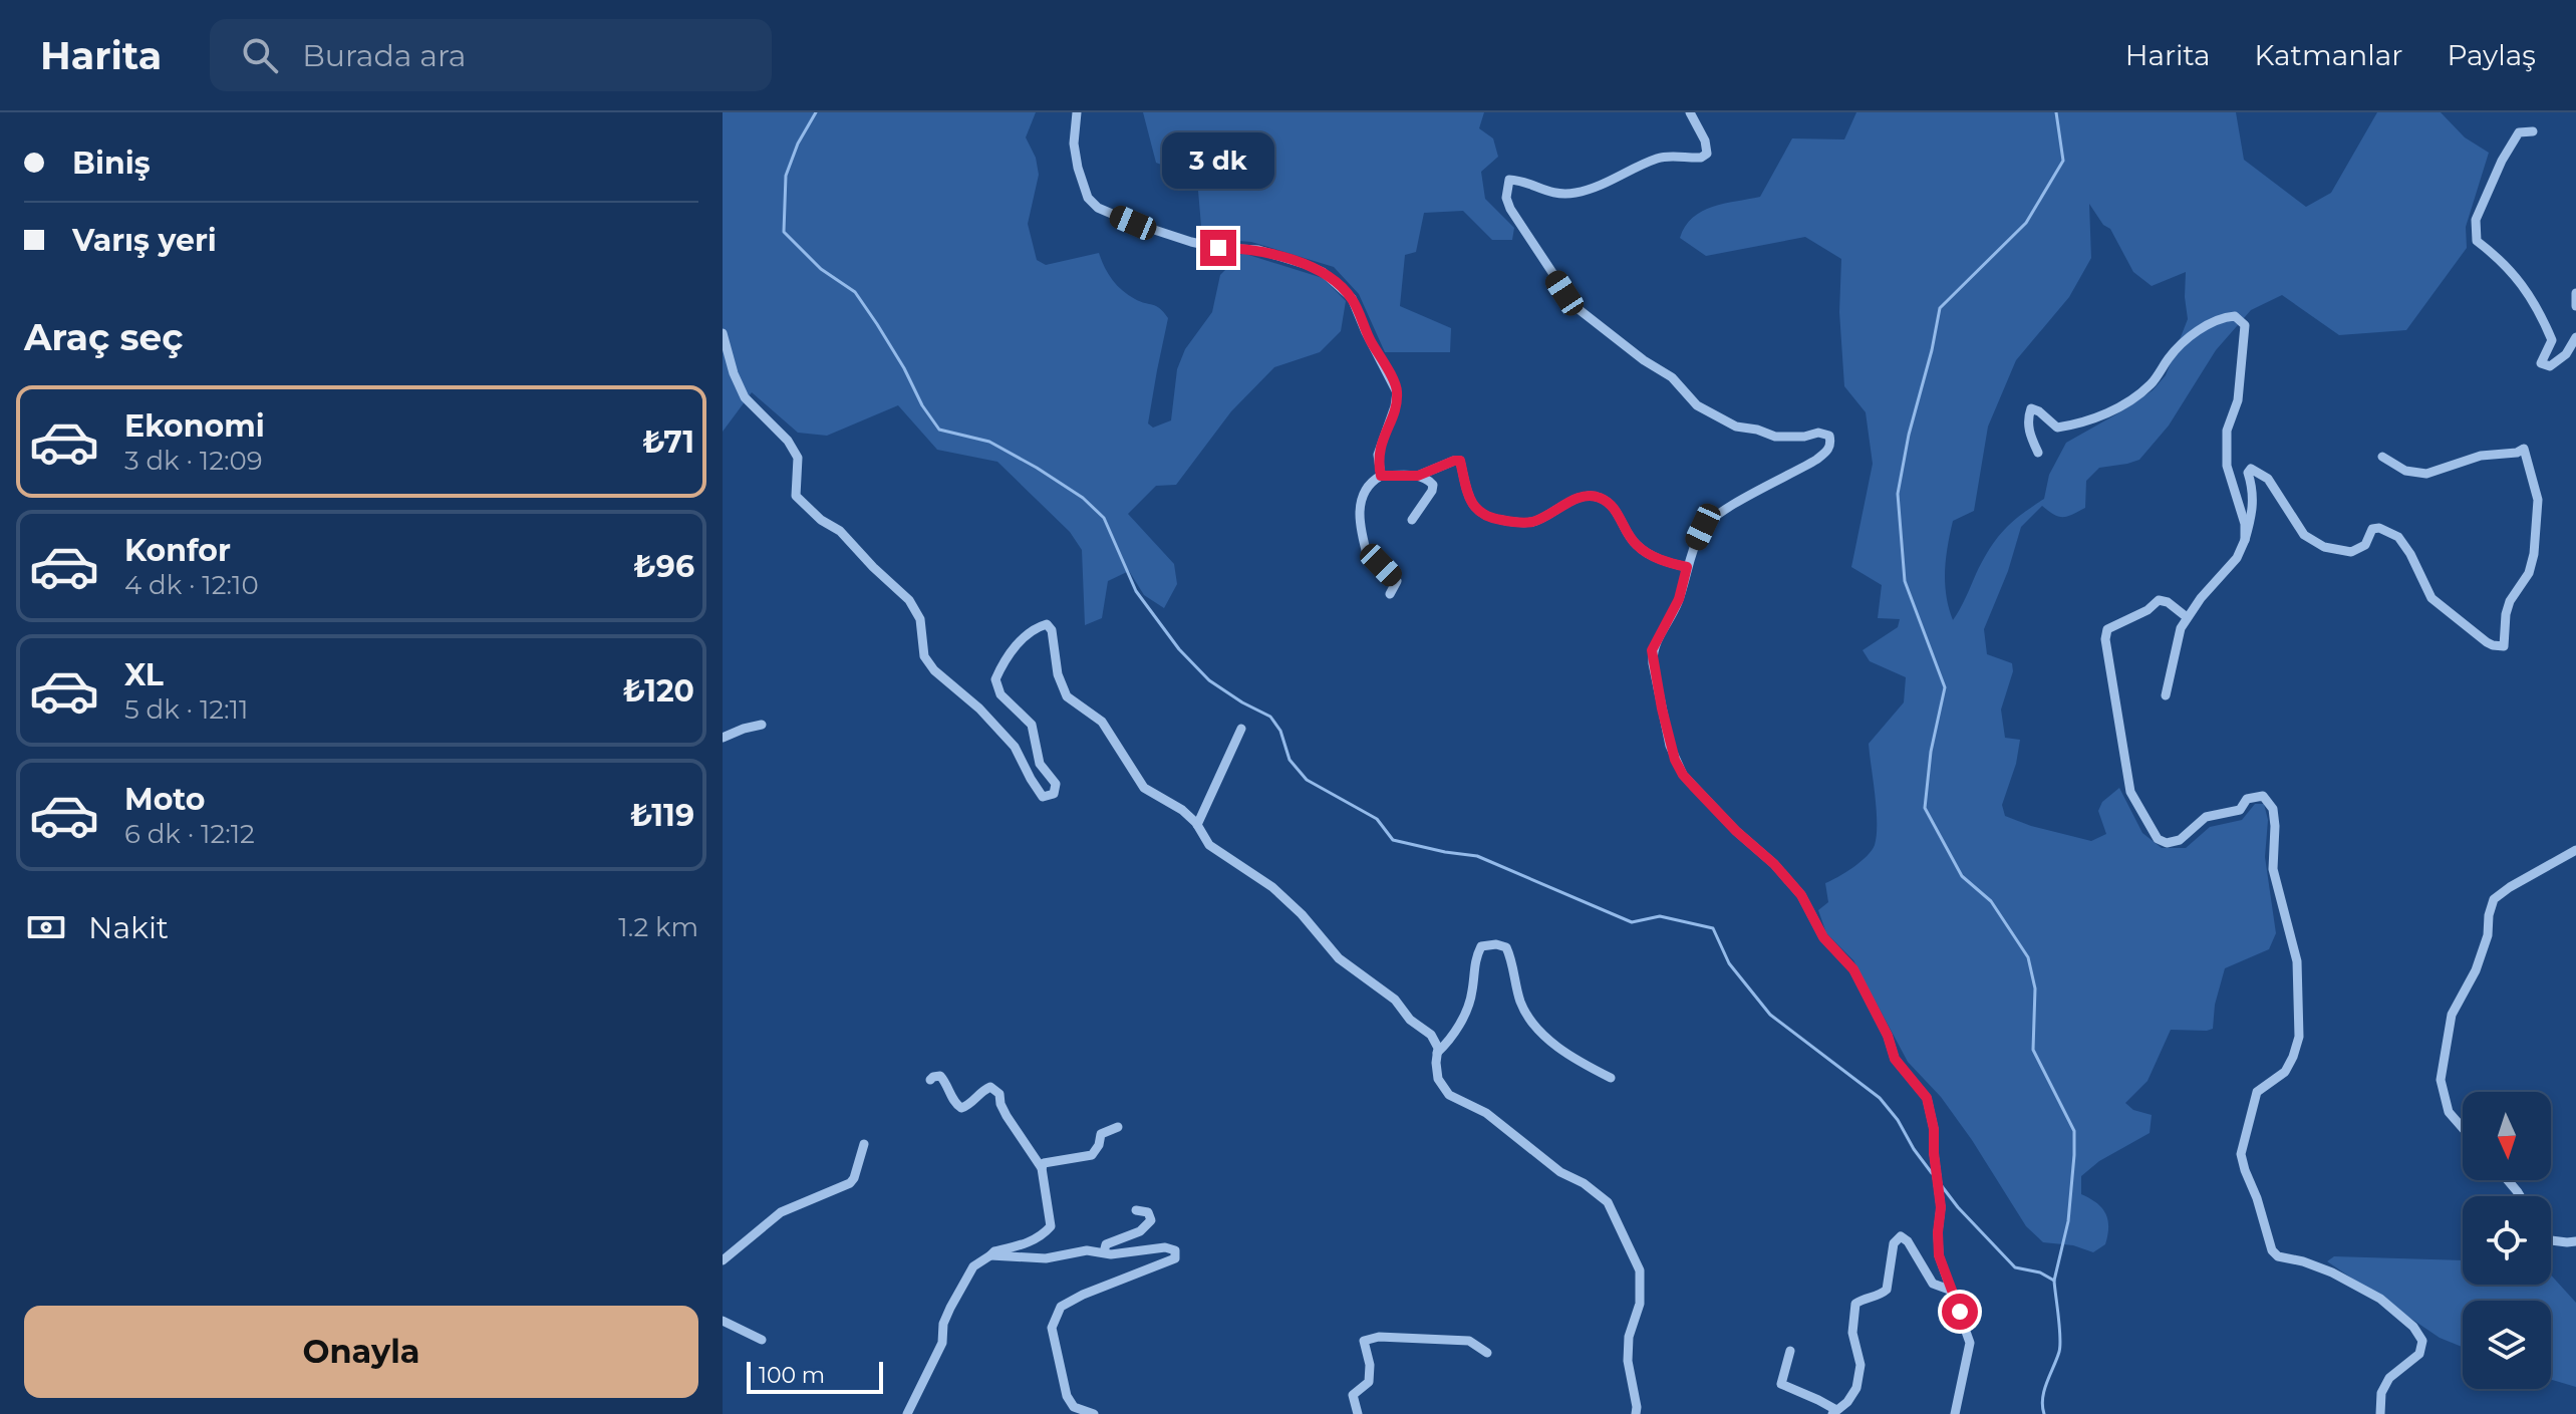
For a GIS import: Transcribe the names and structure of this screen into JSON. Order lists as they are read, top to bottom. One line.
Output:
{"scale_bar":"100 m","north":"bottom","page":{"header":"Harita","search":"Burada ara","nav":["Harita","Katmanlar","Paylaş"],"banner":["Biniş","Varış yeri"],"bubble":"3 dk","heading":"Araç seç","list":[{"name":"Ekonomi","note":"3 dk · 12:09","value":"₺71"},{"name":"Konfor","note":"4 dk · 12:10","value":"₺96"},{"name":"XL","note":"5 dk · 12:11","value":"₺120"},{"name":"Moto","note":"6 dk · 12:12","value":"₺119"}],"pay":["Nakit","1.2 km"],"buttons":"Onayla","scale":"100 m"}}
